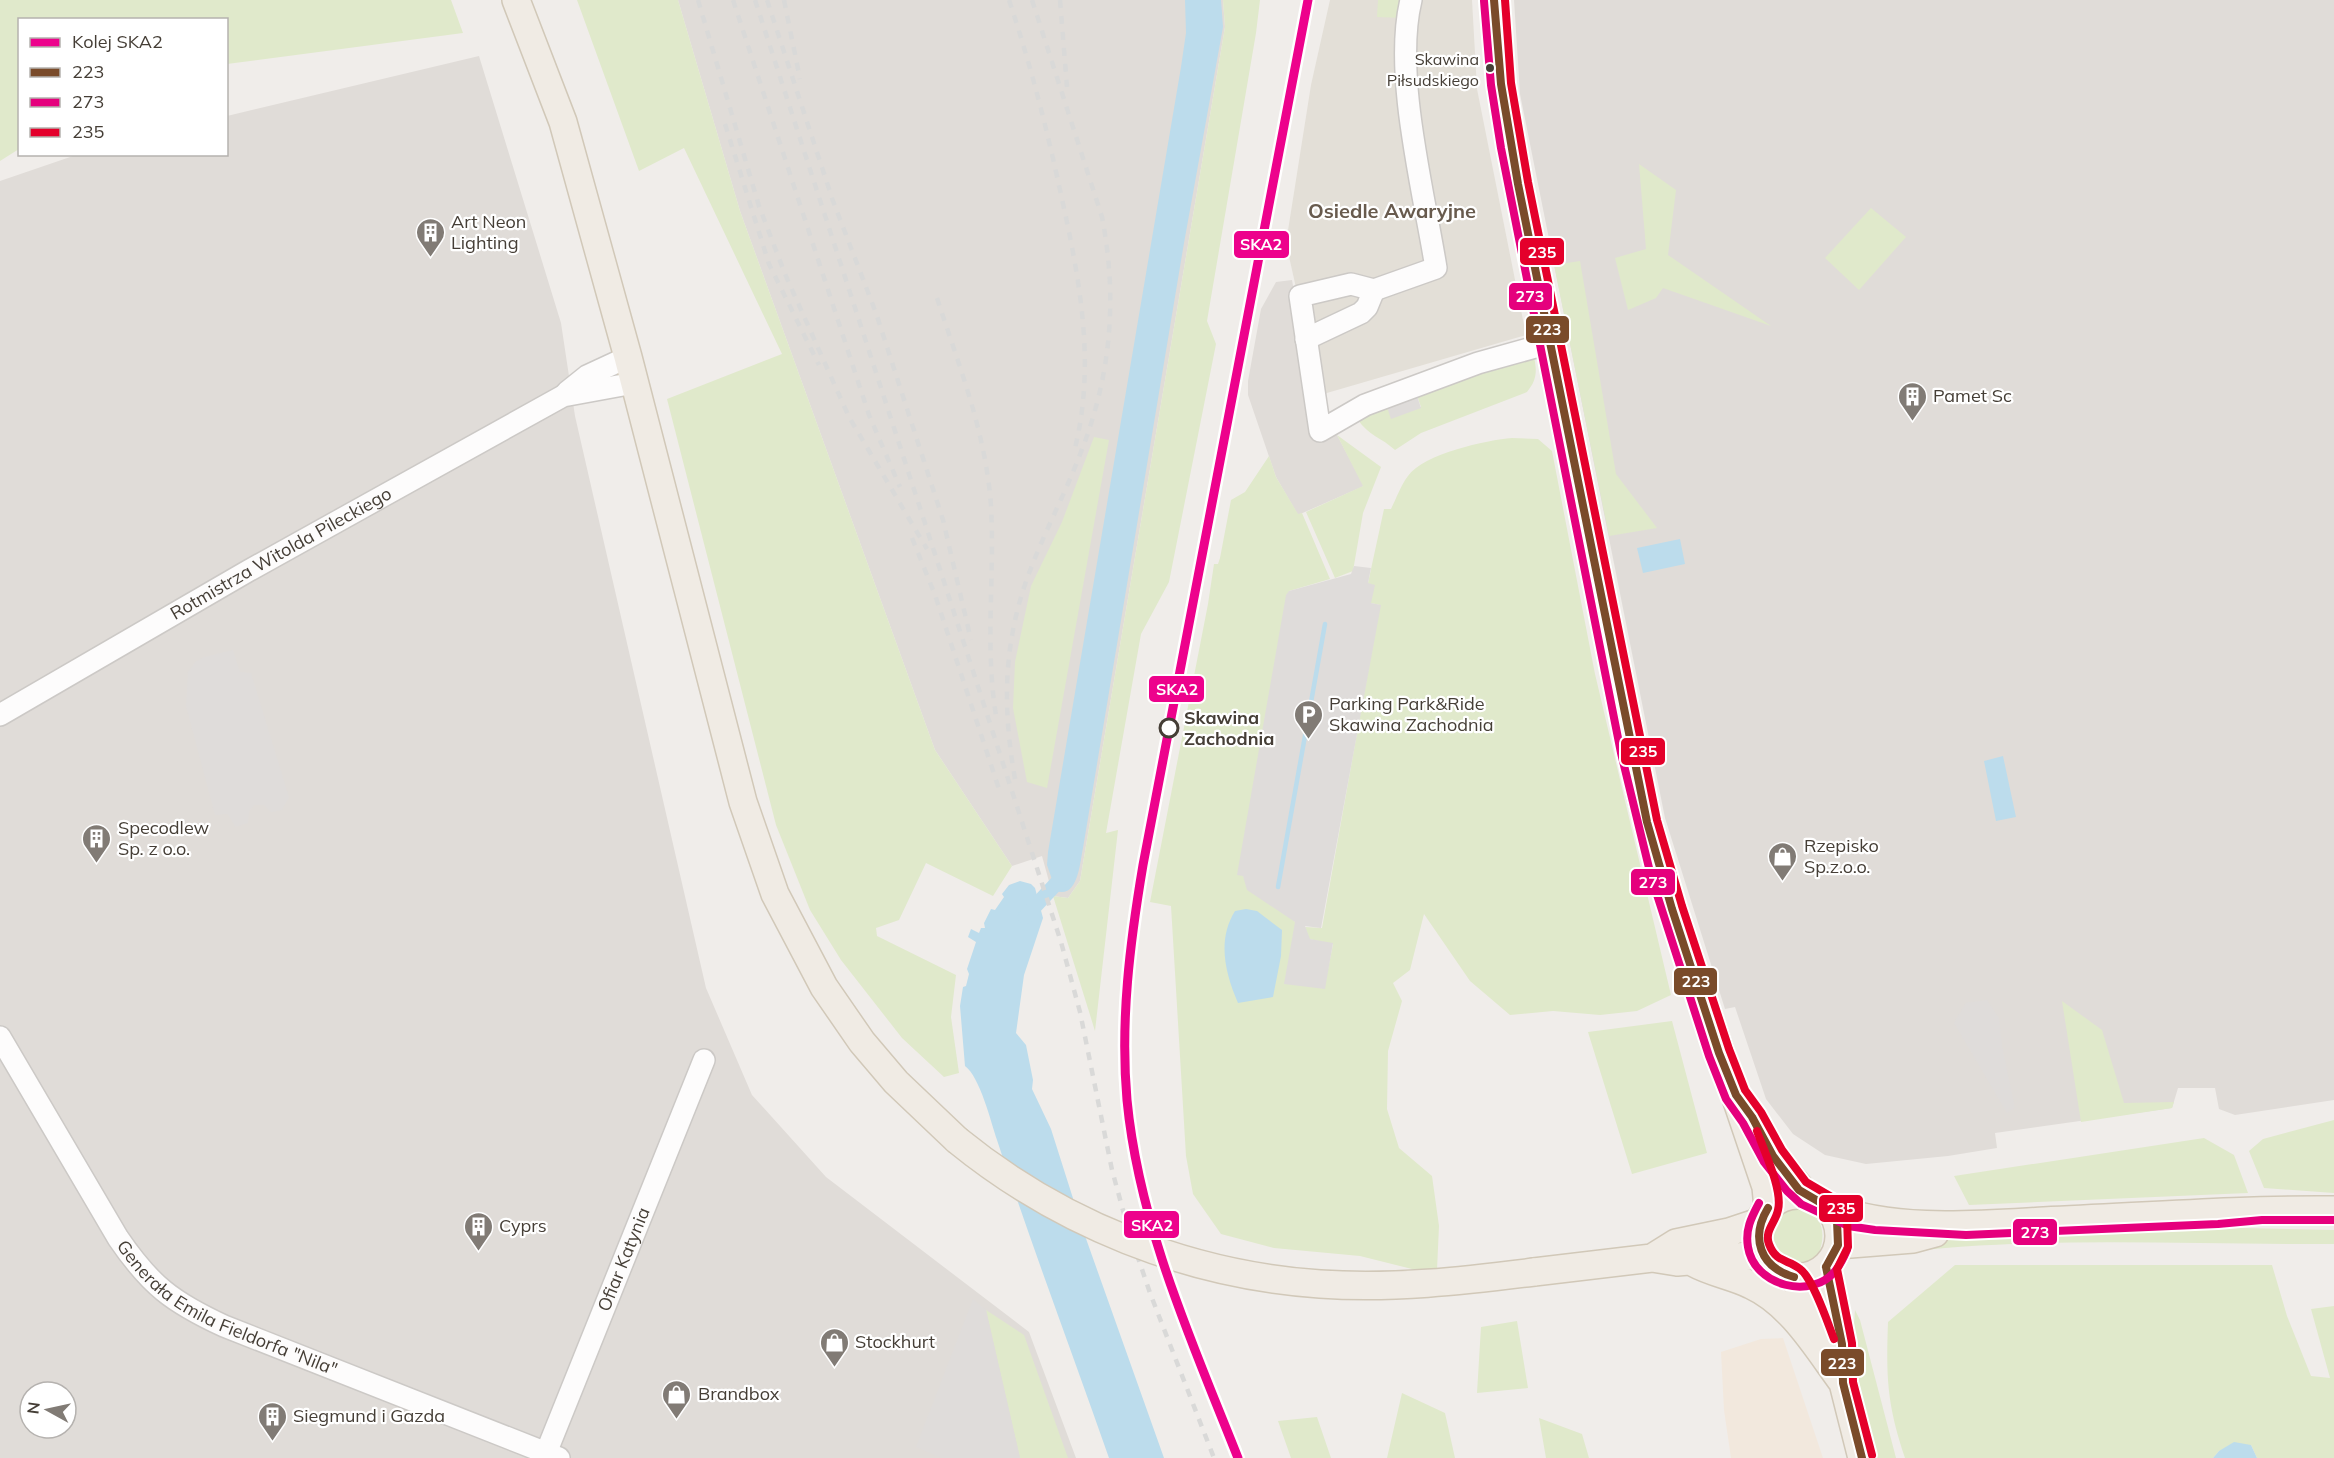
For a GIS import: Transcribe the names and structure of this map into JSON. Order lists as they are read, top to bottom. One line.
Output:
{"streets":{"street":["Rotmistrza Witolda Pileckiego","Ofiar Katynia","Generała Emila Fieldorfa \"Nila\""]},"crossings":[["Ofiar Katynia","Generała Emila Fieldorfa \"Nila\""]],"districts":["Osiedle Awaryjne"],"places":{"other":["Skawina Piłsudskiego","Skawina Zachodnia"],"building":["Art Neon Lighting","Pamet Sc","Specodlew Sp. z o.o.","Cyprs","Siegmund i Gazda"],"parking":["Parking Park&Ride Skawina Zachodnia"],"shop":["Rzepisko Sp.z.o.o.","Stockhurt","Brandbox"]},"lines":["rail line SKA2","transit line 223","transit line 235","transit line 273"],"legend":["Kolej SKA2","223","273","235"],"north":"left"}
